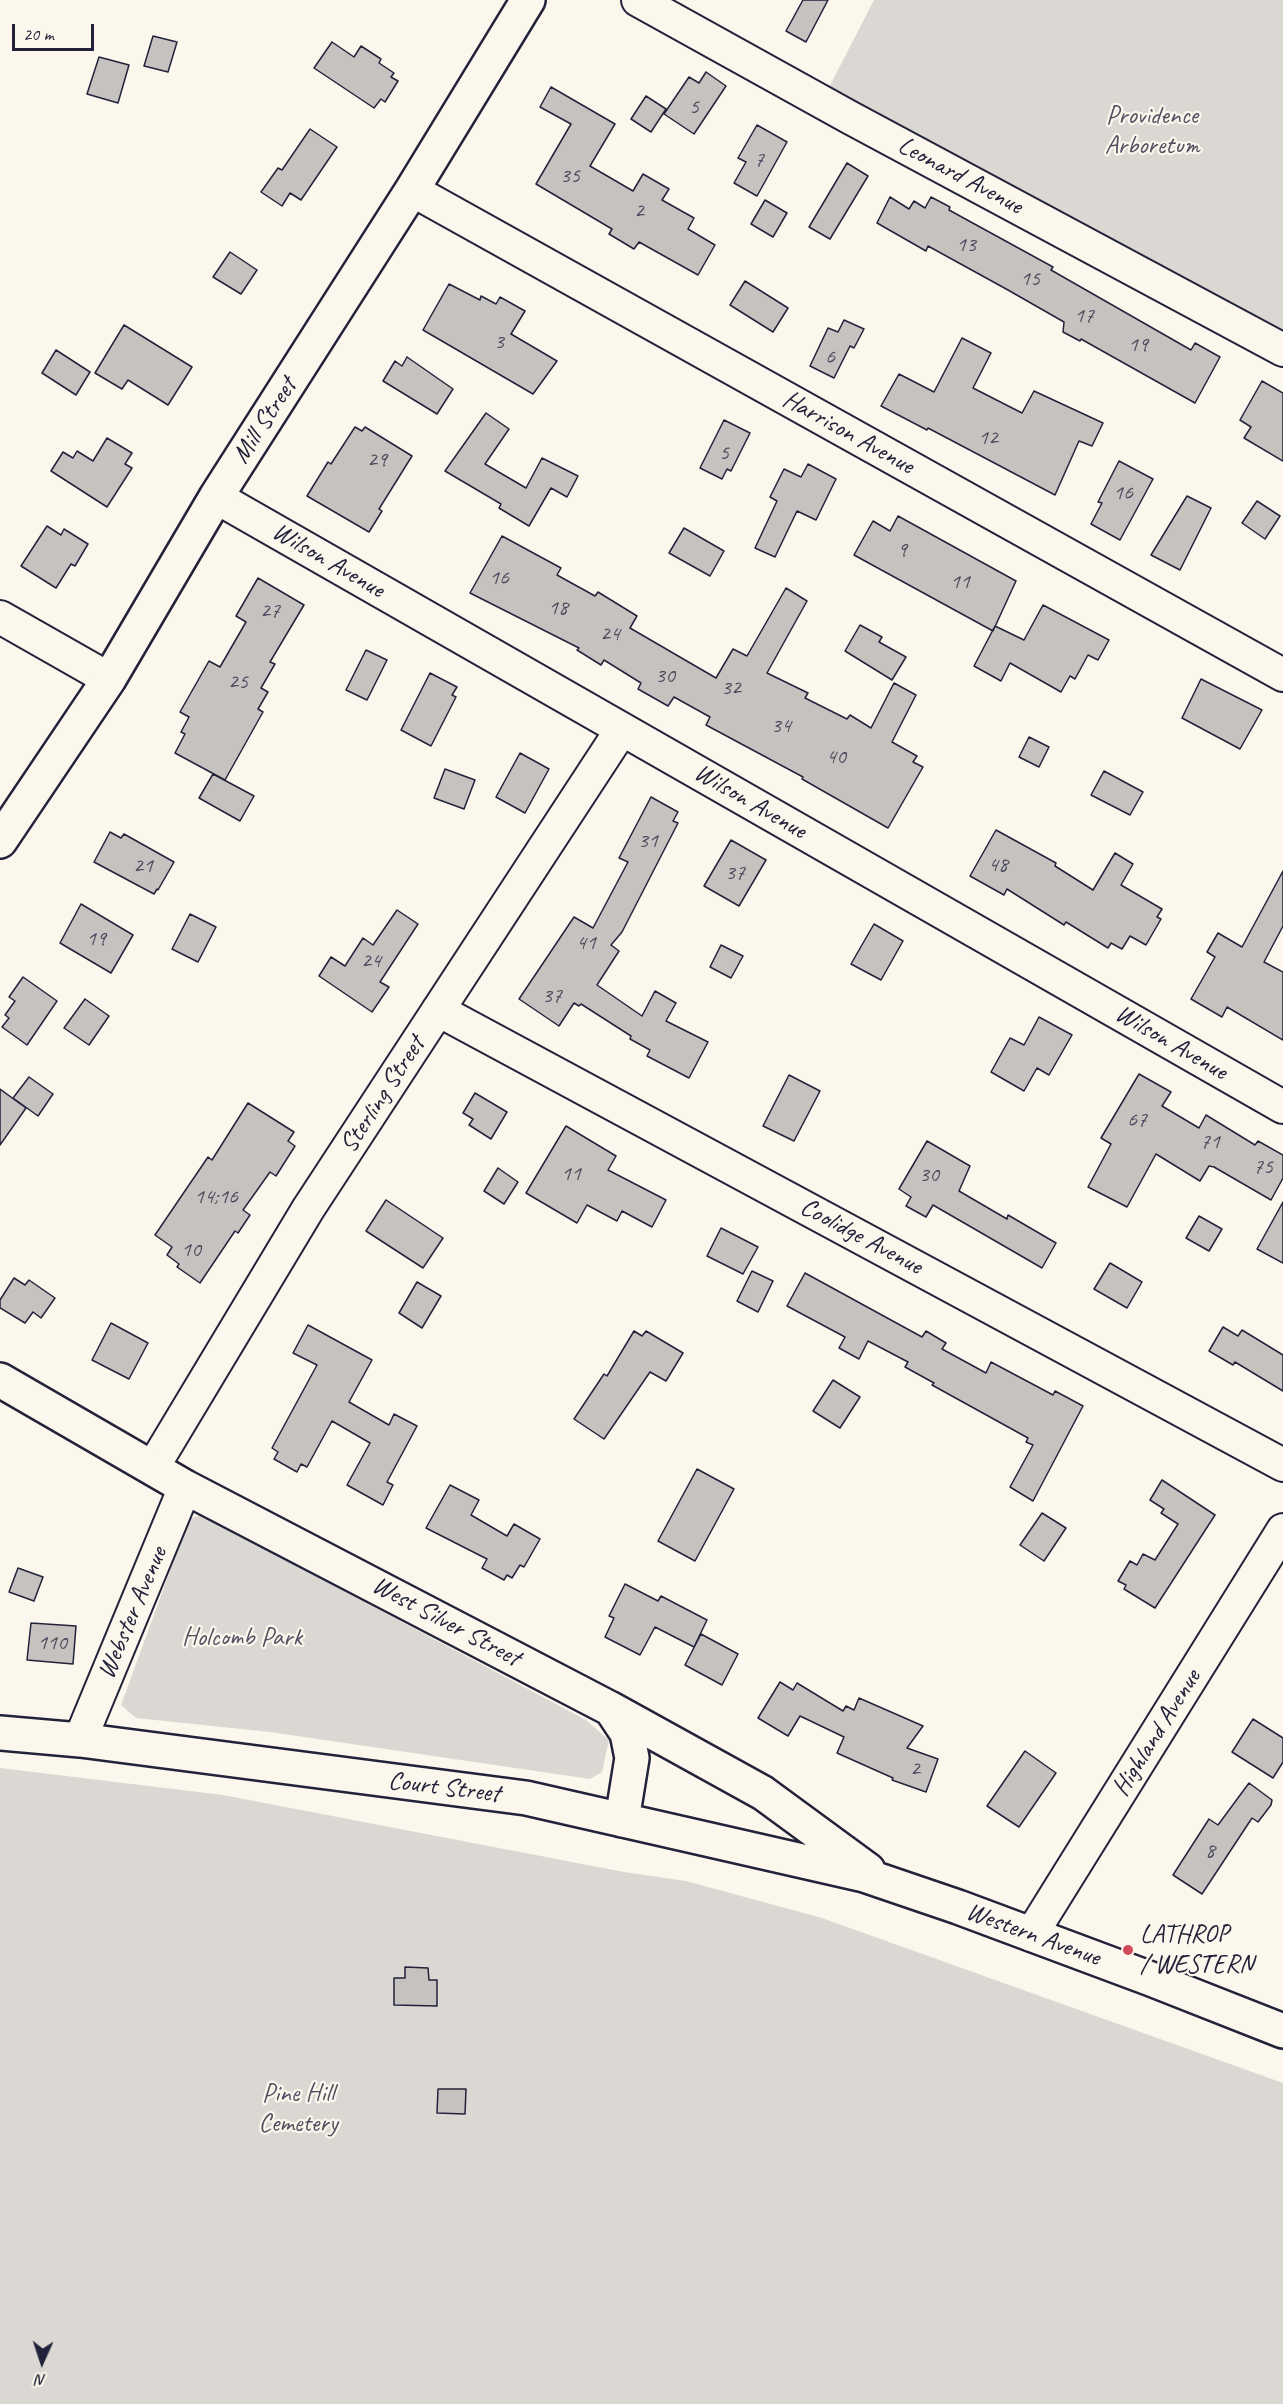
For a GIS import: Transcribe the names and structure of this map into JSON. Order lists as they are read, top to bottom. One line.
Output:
{"streets":{"main road":["Mill Street","West Silver Street","Court Street","Western Avenue"],"street":["Leonard Avenue","Harrison Avenue","Wilson Avenue","Sterling Street","Coolidge Avenue","Webster Avenue","Highland Avenue"]},"crossings":[["Mill Street","Harrison Avenue"],["Mill Street","Wilson Avenue"],["Wilson Avenue","Sterling Street"],["Sterling Street","Coolidge Avenue"],["Sterling Street","West Silver Street"],["Webster Avenue","West Silver Street"],["Webster Avenue","Court Street"],["West Silver Street","Court Street"],["West Silver Street","Western Avenue"],["Highland Avenue","Western Avenue"],["Court Street","Western Avenue"]],"parks":["Providence Arboretum","Holcomb Park","Pine Hill Cemetery"],"places":["LATHROP / WESTERN"],"house_numbers":["5","7","35","2","13","15","17","3","19","6","12","5","29","16","9","16","11","18","27","24","30","25","32","34","40","31","48","21","37","19","41","24","37","67","71","75","11","30","14;16","10","110","2","8"],"scale_bar":"20 m","north":"bottom"}
